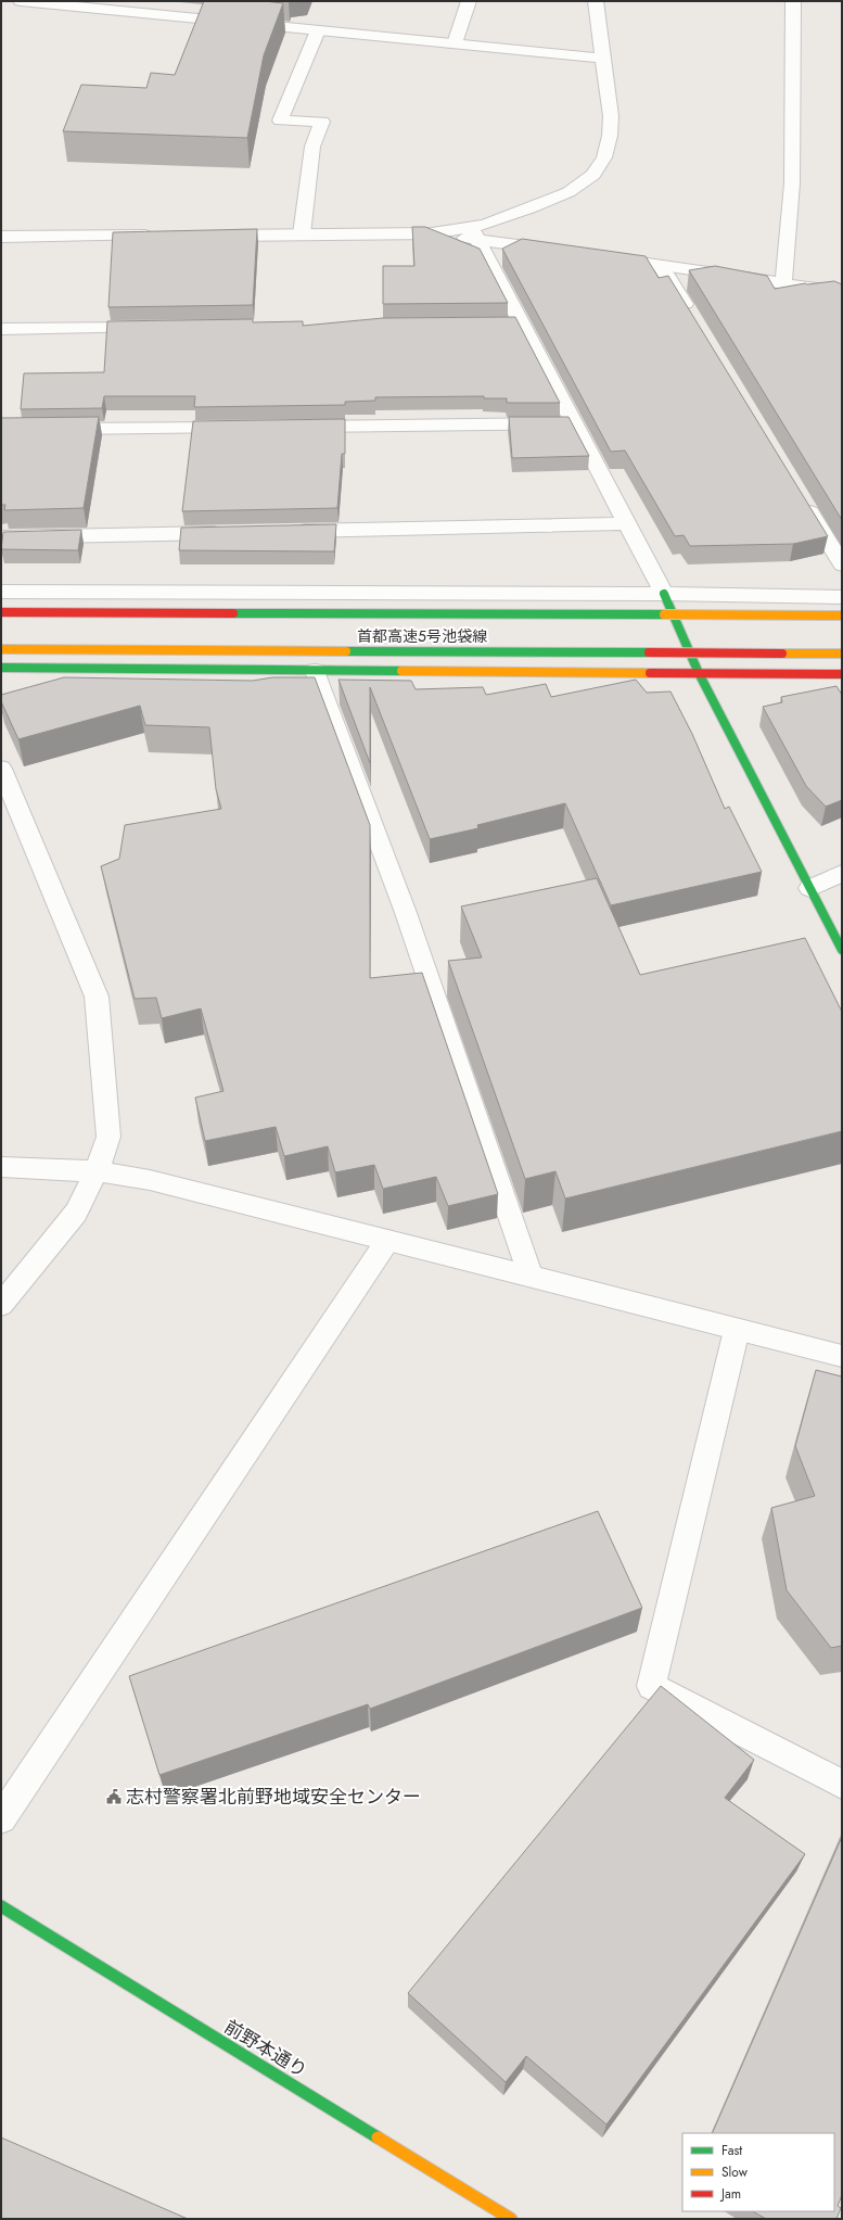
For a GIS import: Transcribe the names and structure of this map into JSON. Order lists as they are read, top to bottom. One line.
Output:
{"streets":{"main road":["首都高速5号池袋線","前野本通り"]},"places":{"public building":["志村警察署北前野地域安全センター"]},"legend":["Fast","Slow","Jam"]}
